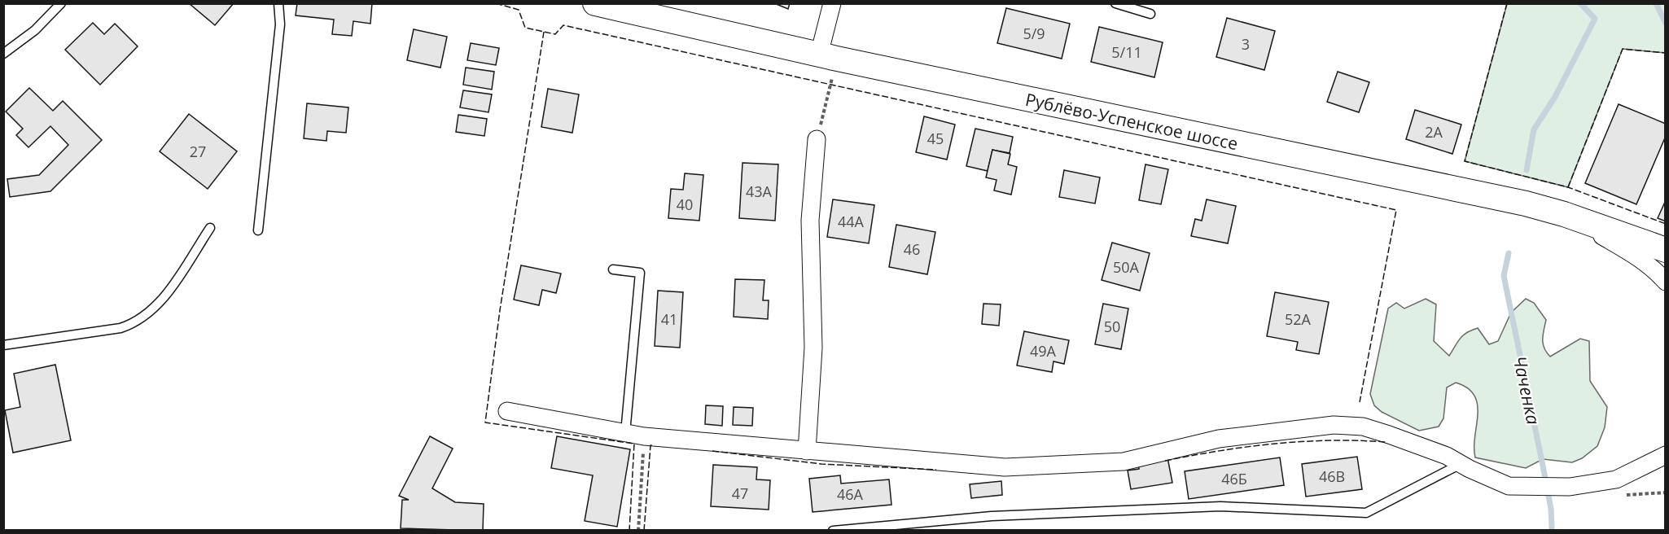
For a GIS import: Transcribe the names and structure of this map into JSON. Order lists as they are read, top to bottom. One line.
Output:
{"streets":{"main road":["Рублёво-Успенское шоссе"]},"water":["Чаченка"],"house_numbers":["5/9","3","5/11","2А","45","27","43А","40","44А","46","50А","41","52А","50","49А","46В","46Б","47","46А"]}
